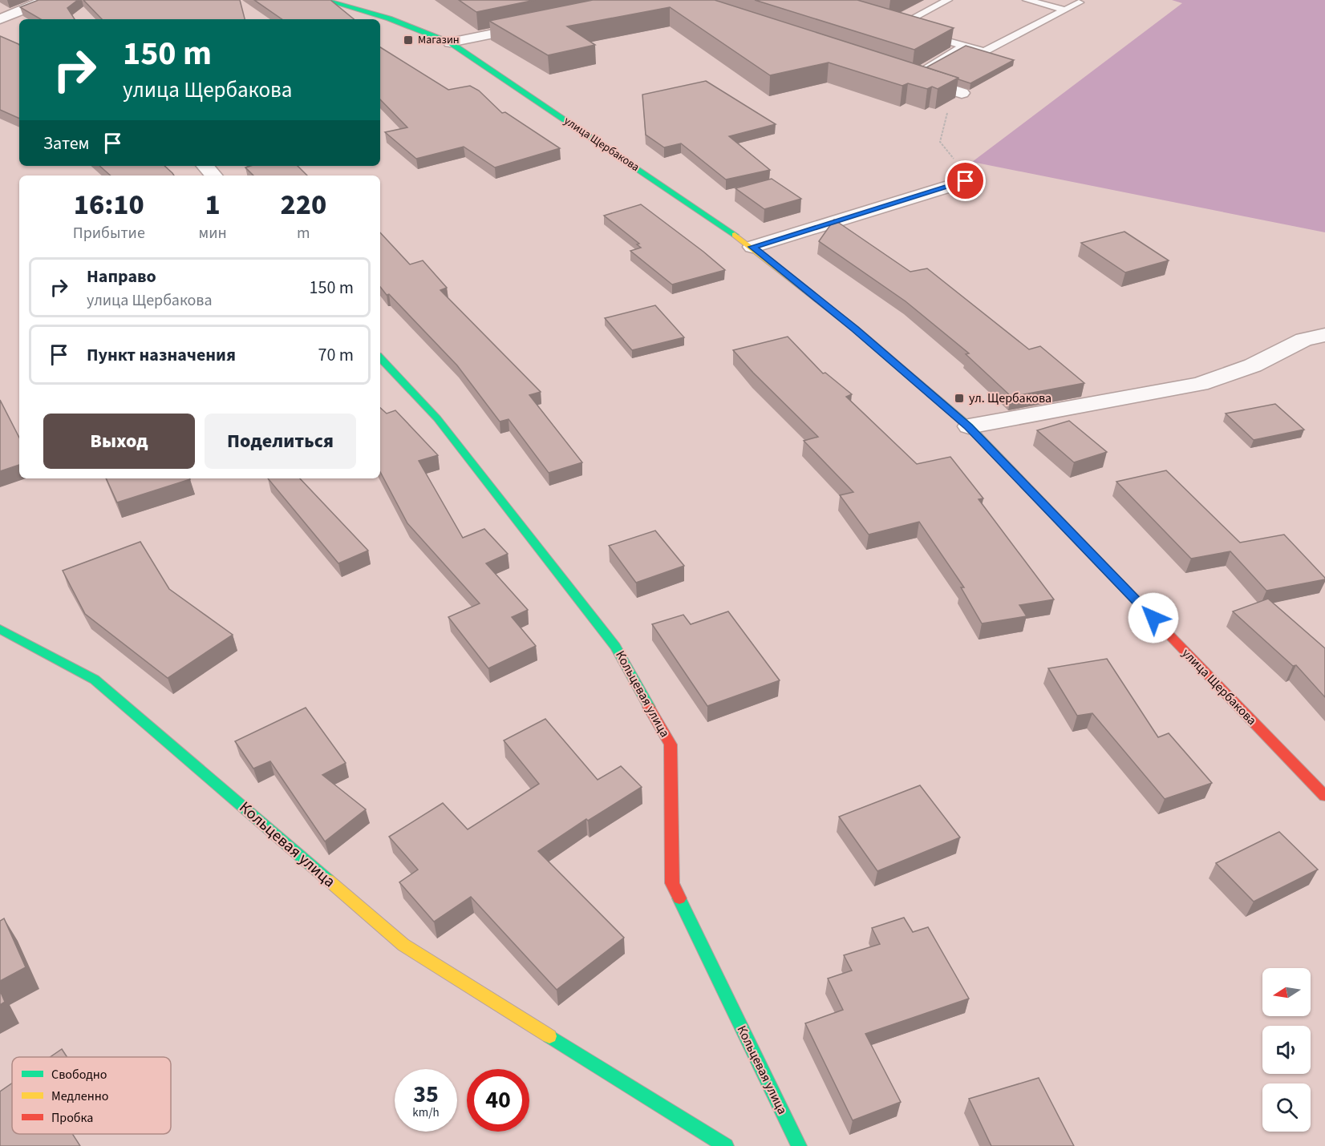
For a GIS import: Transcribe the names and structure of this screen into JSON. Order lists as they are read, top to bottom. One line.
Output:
{"streets":{"street":["улица Щербакова","Кольцевая улица"]},"places":{"transit":["Магазин","ул. Щербакова"]},"legend":["Свободно","Медленно","Пробка"],"north":"left","page":{"turn":["150 m","улица Щербакова"],"then":"Затем","eta":["16:10","Прибытие","1","мин","220","m"],"list":[{"name":"Направо","note":"улица Щербакова","value":"150 m"},{"name":"Пункт назначения","value":"70 m"}],"buttons":["Выход","Поделиться"],"speed":"35 km/h","limit":"40"}}
